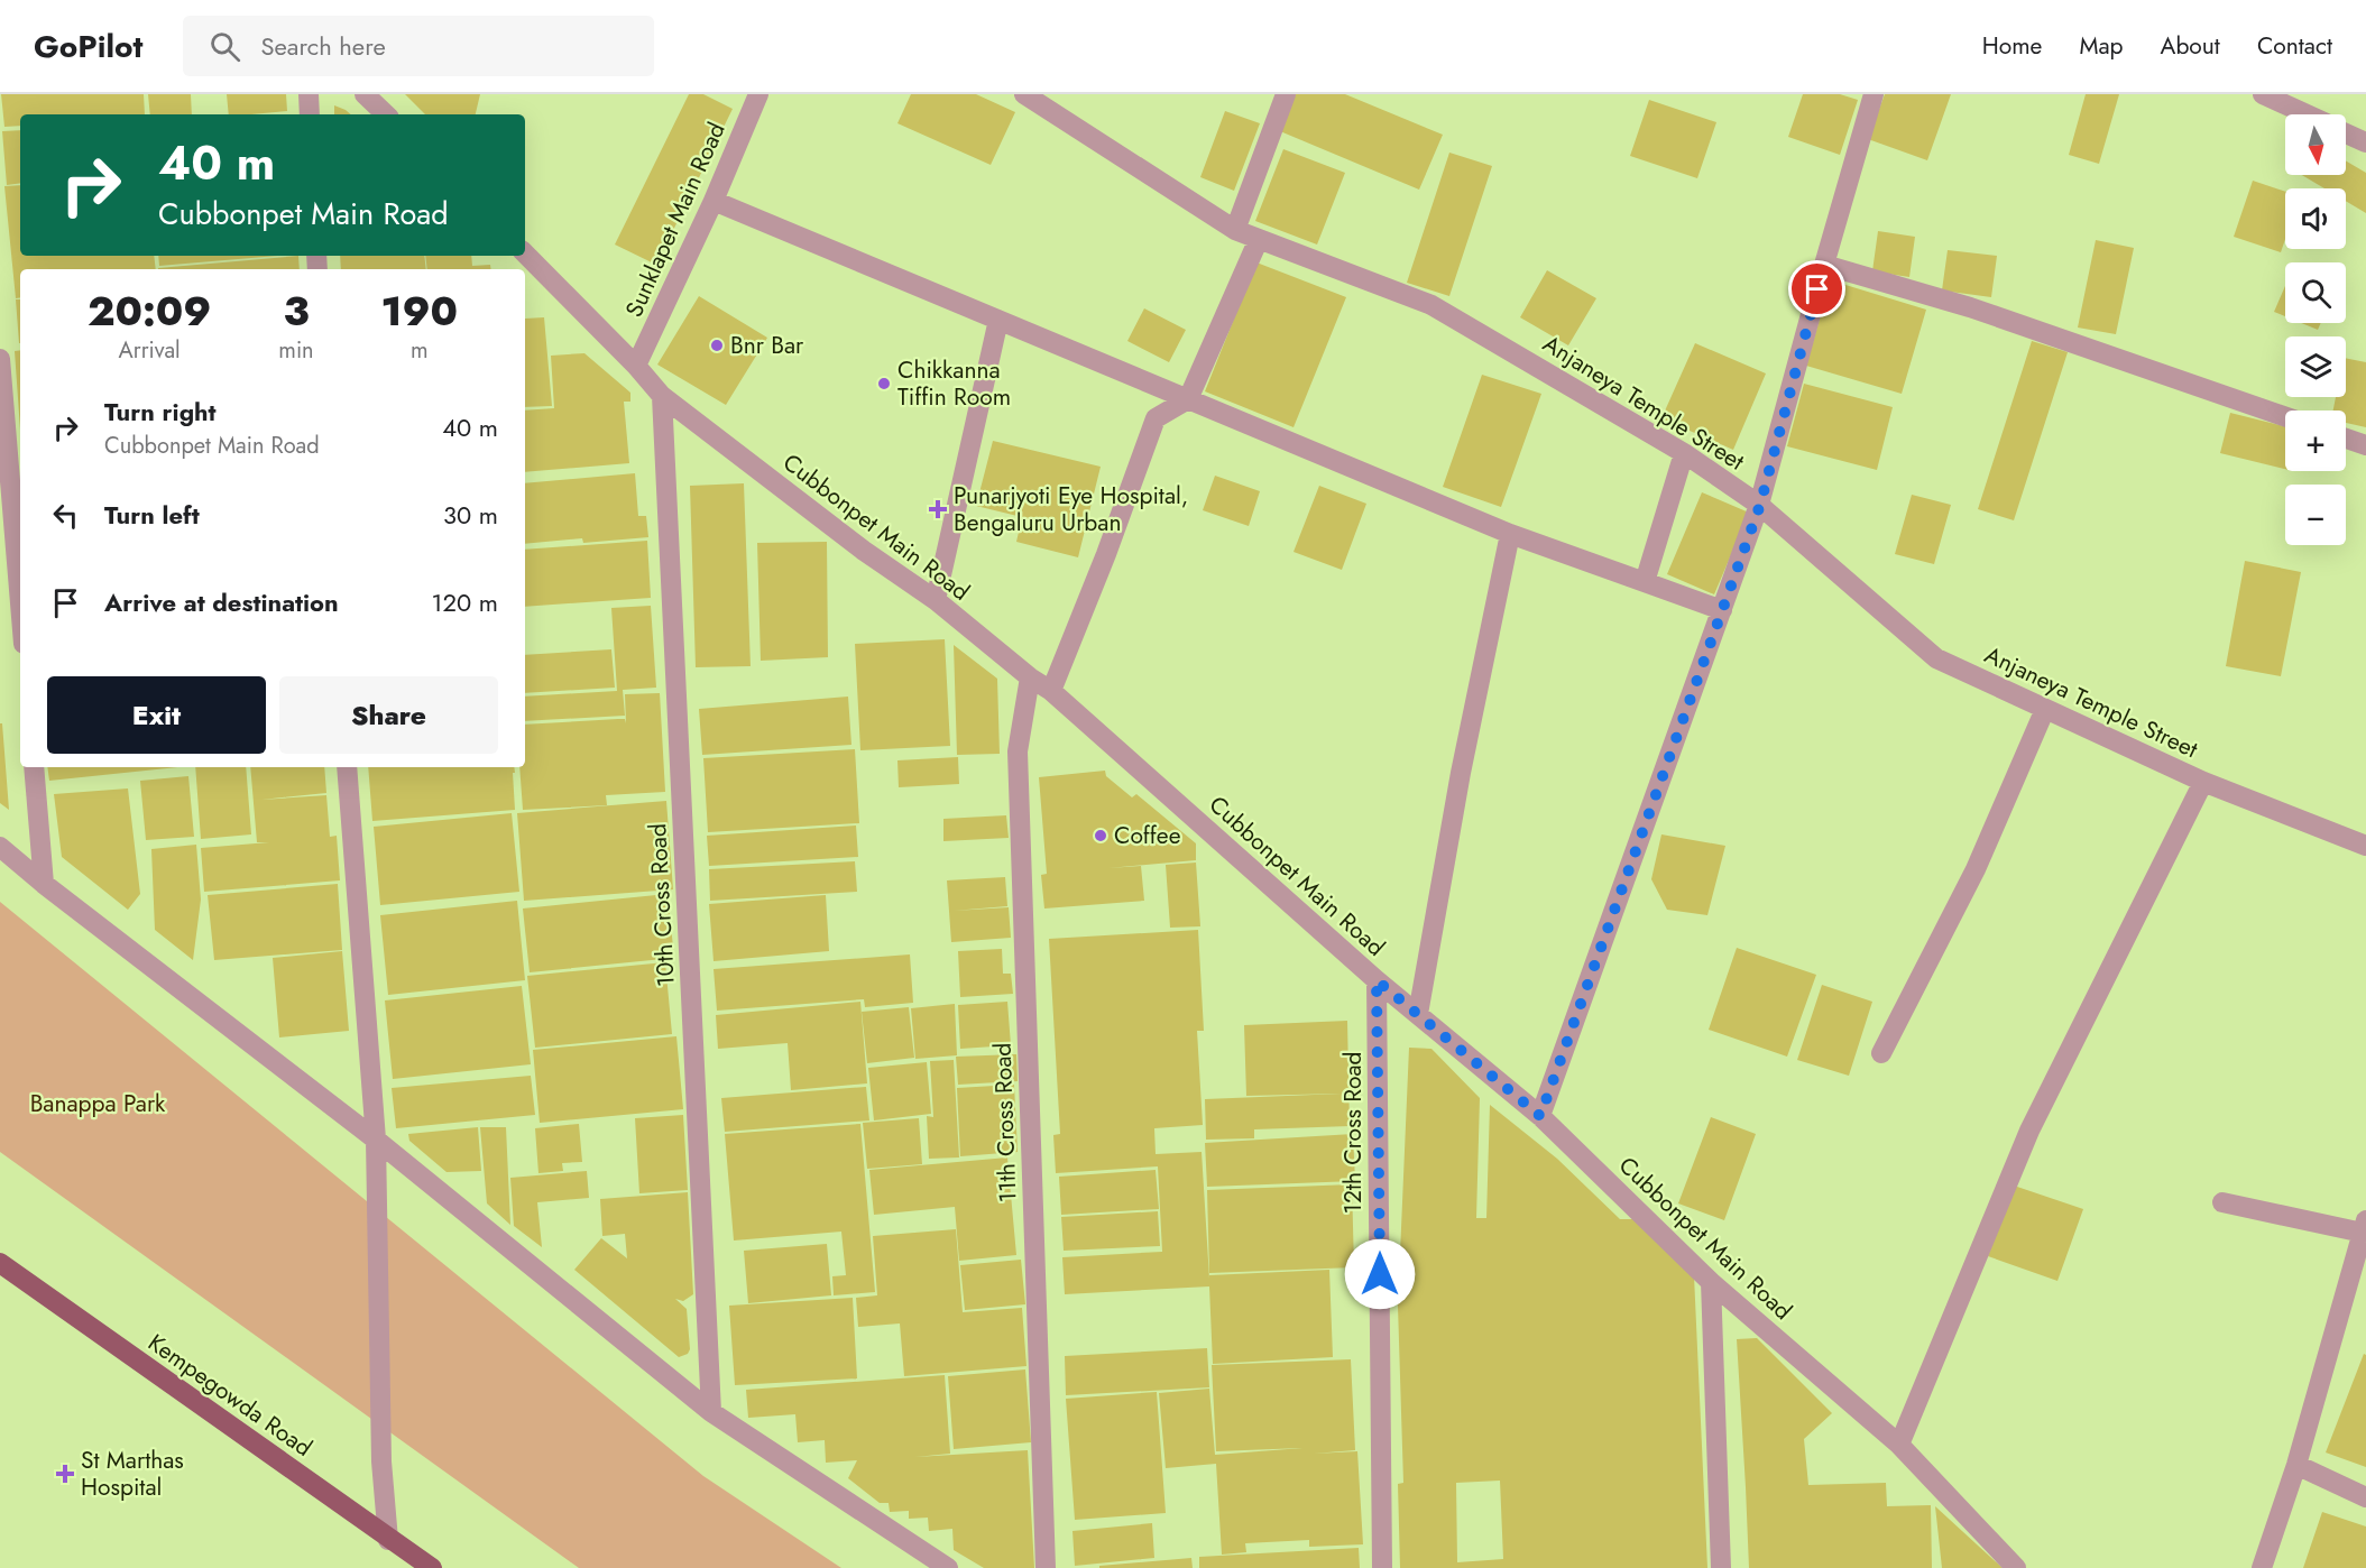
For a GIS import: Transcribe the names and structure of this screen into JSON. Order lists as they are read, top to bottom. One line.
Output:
{"streets":{"main road":["Kempegowda Road"],"street":["Sunklapet Main Road","Anjaneya Temple Street","Cubbonpet Main Road","10th Cross Road","11th Cross Road","12th Cross Road"]},"crossings":[["Sunklapet Main Road","Cubbonpet Main Road"],["Cubbonpet Main Road","10th Cross Road"],["Cubbonpet Main Road","11th Cross Road"],["Cubbonpet Main Road","12th Cross Road"]],"parks":["Banappa Park"],"places":{"other":["Bnr Bar","Chikkanna Tiffin Room","Coffee"],"health":["Punarjyoti Eye Hospital, Bengaluru Urban","St Marthas Hospital"]},"north":"bottom","page":{"header":"GoPilot","search":"Search here","nav":["Home","Map","About","Contact"],"map_buttons":["+","−"],"turn":["40 m","Cubbonpet Main Road"],"eta":["20:09","Arrival","3","min","190","m"],"list":[{"name":"Turn right","note":"Cubbonpet Main Road","value":"40 m"},{"name":"Turn left","value":"30 m"},{"name":"Arrive at destination","value":"120 m"}],"buttons":["Exit","Share"]}}
